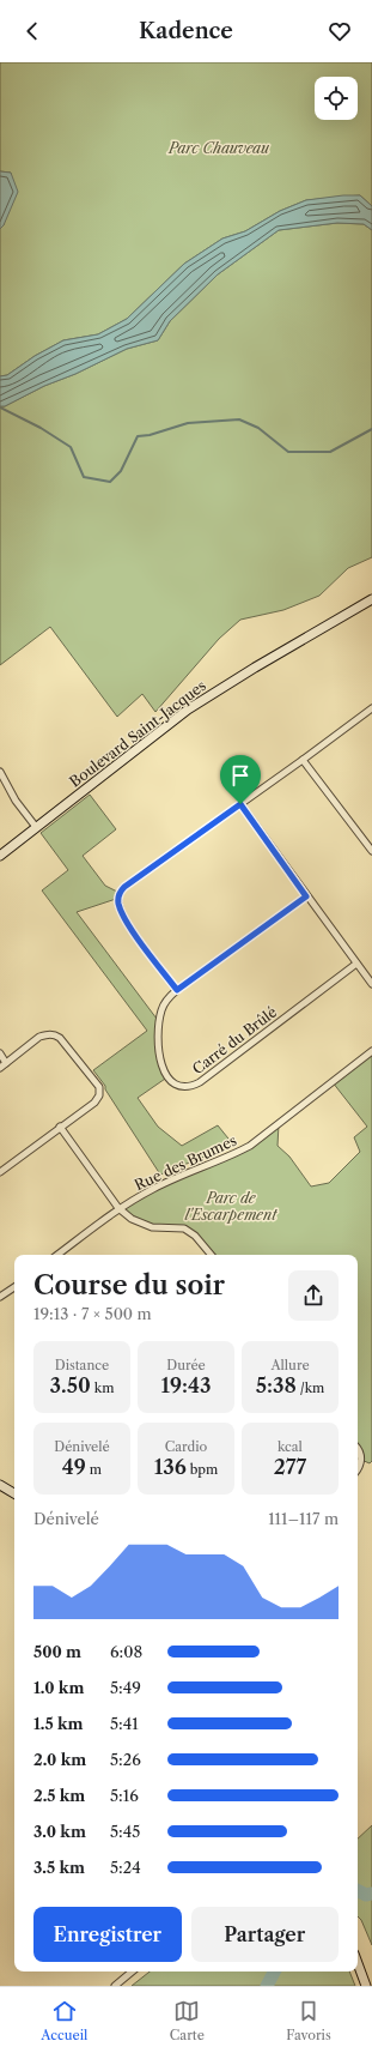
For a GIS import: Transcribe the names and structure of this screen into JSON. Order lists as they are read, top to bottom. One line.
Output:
{"streets":{"street":["Boulevard Saint-Jacques","Carré du Brûlé","Rue des Brumes"]},"parks":["Parc Chauveau","Parc de l'Escarpement"],"page":{"header":"Kadence","heading":["Course du soir","19:13 · 7 × 500 m"],"stats":[["Distance","3.50 km"],["Durée","19:43"],["Allure","5:38 /km"],["Dénivelé","49 m"],["Cardio","136 bpm"],["kcal","277"]],"chart":["Dénivelé","111–117 m"],"list":[{"name":"500 m","note":"6:08"},{"name":"1.0 km","note":"5:49"},{"name":"1.5 km","note":"5:41"},{"name":"2.0 km","note":"5:26"},{"name":"2.5 km","note":"5:16"},{"name":"3.0 km","note":"5:45"},{"name":"3.5 km","note":"5:24"}],"buttons":["Enregistrer","Partager"],"tabs":["Accueil","Carte","Favoris"]}}
